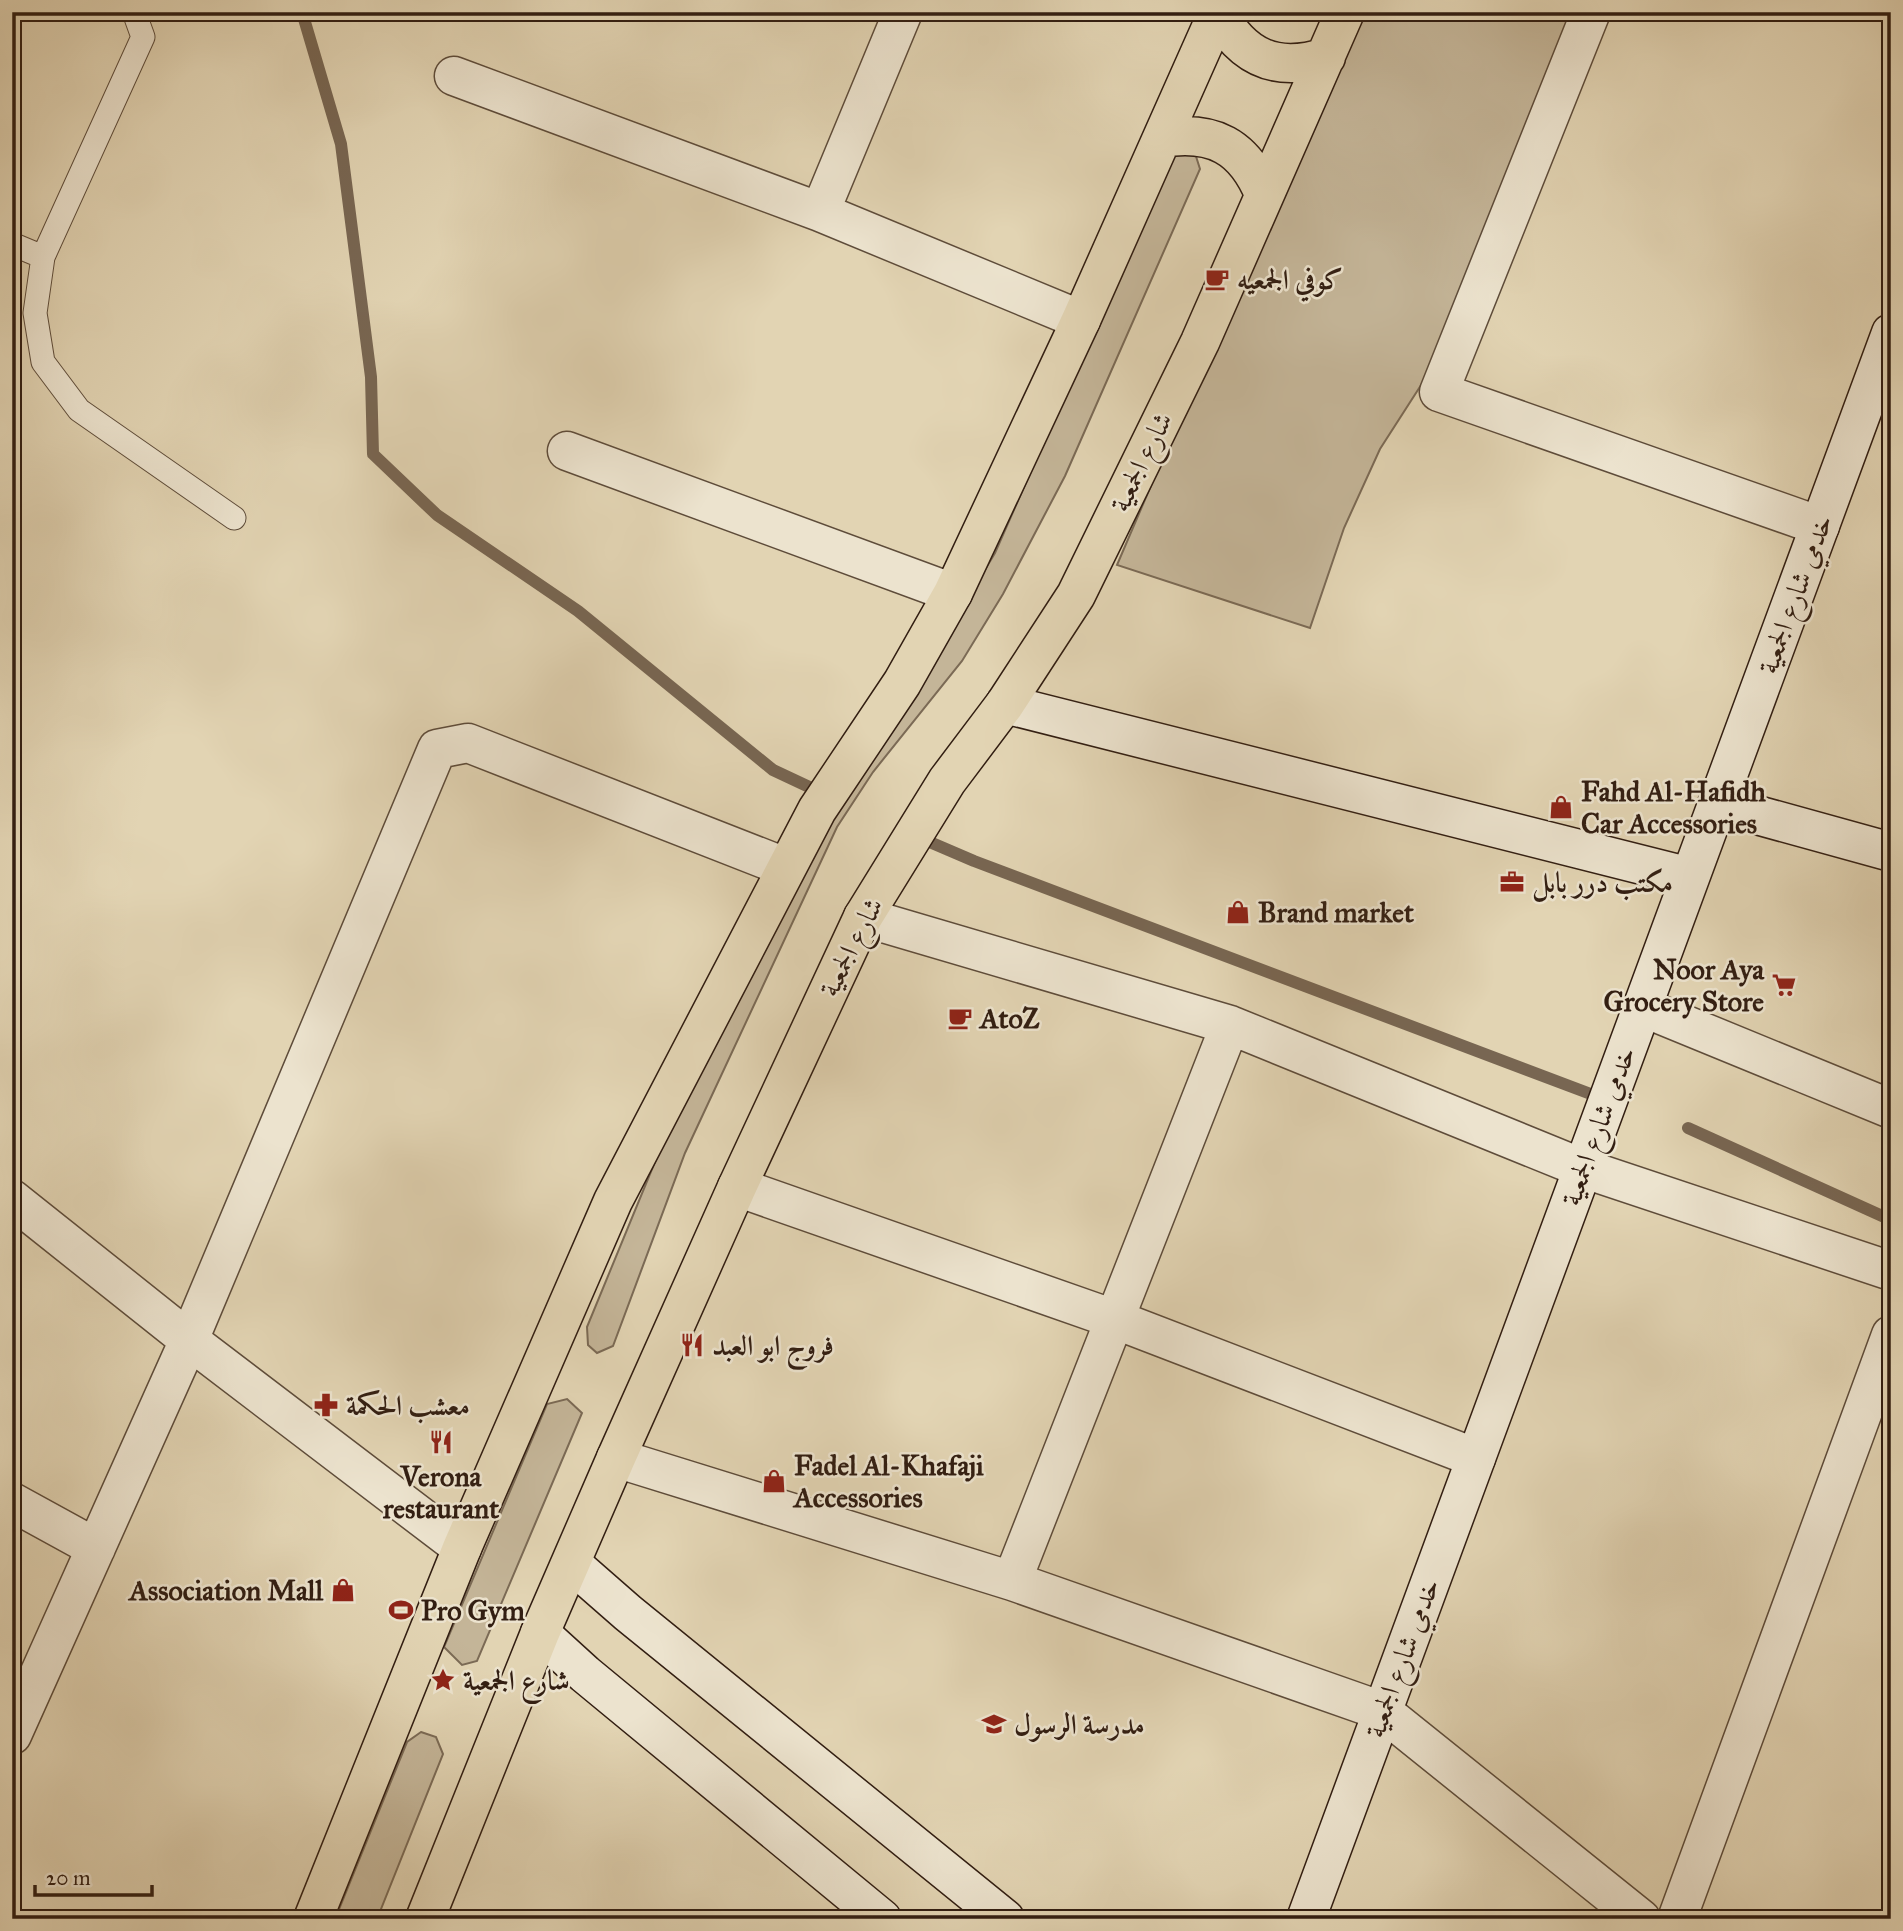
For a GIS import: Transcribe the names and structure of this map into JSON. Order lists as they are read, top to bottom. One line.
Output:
{"streets":{"main road":["شارع الجمعية"],"street":["خدمي شارع الجمعية"]},"places":{"cafe":["كوفي الجمعيه","AtoZ"],"shop":["Fahd Al-Hafidh Car Accessories","Brand market","Fadel Al-Khafaji Accessories","Association Mall"],"office":["مكتب درر بابل"],"supermarket":["Noor Aya Grocery Store"],"restaurant":["فروج ابو العبد","Verona restaurant"],"pharmacy":["معشب الحكمة"],"sports":["Pro Gym"],"place":["شارع الجمعية"],"school or university":["مدرسة الرسول"]},"scale_bar":"20 m"}
